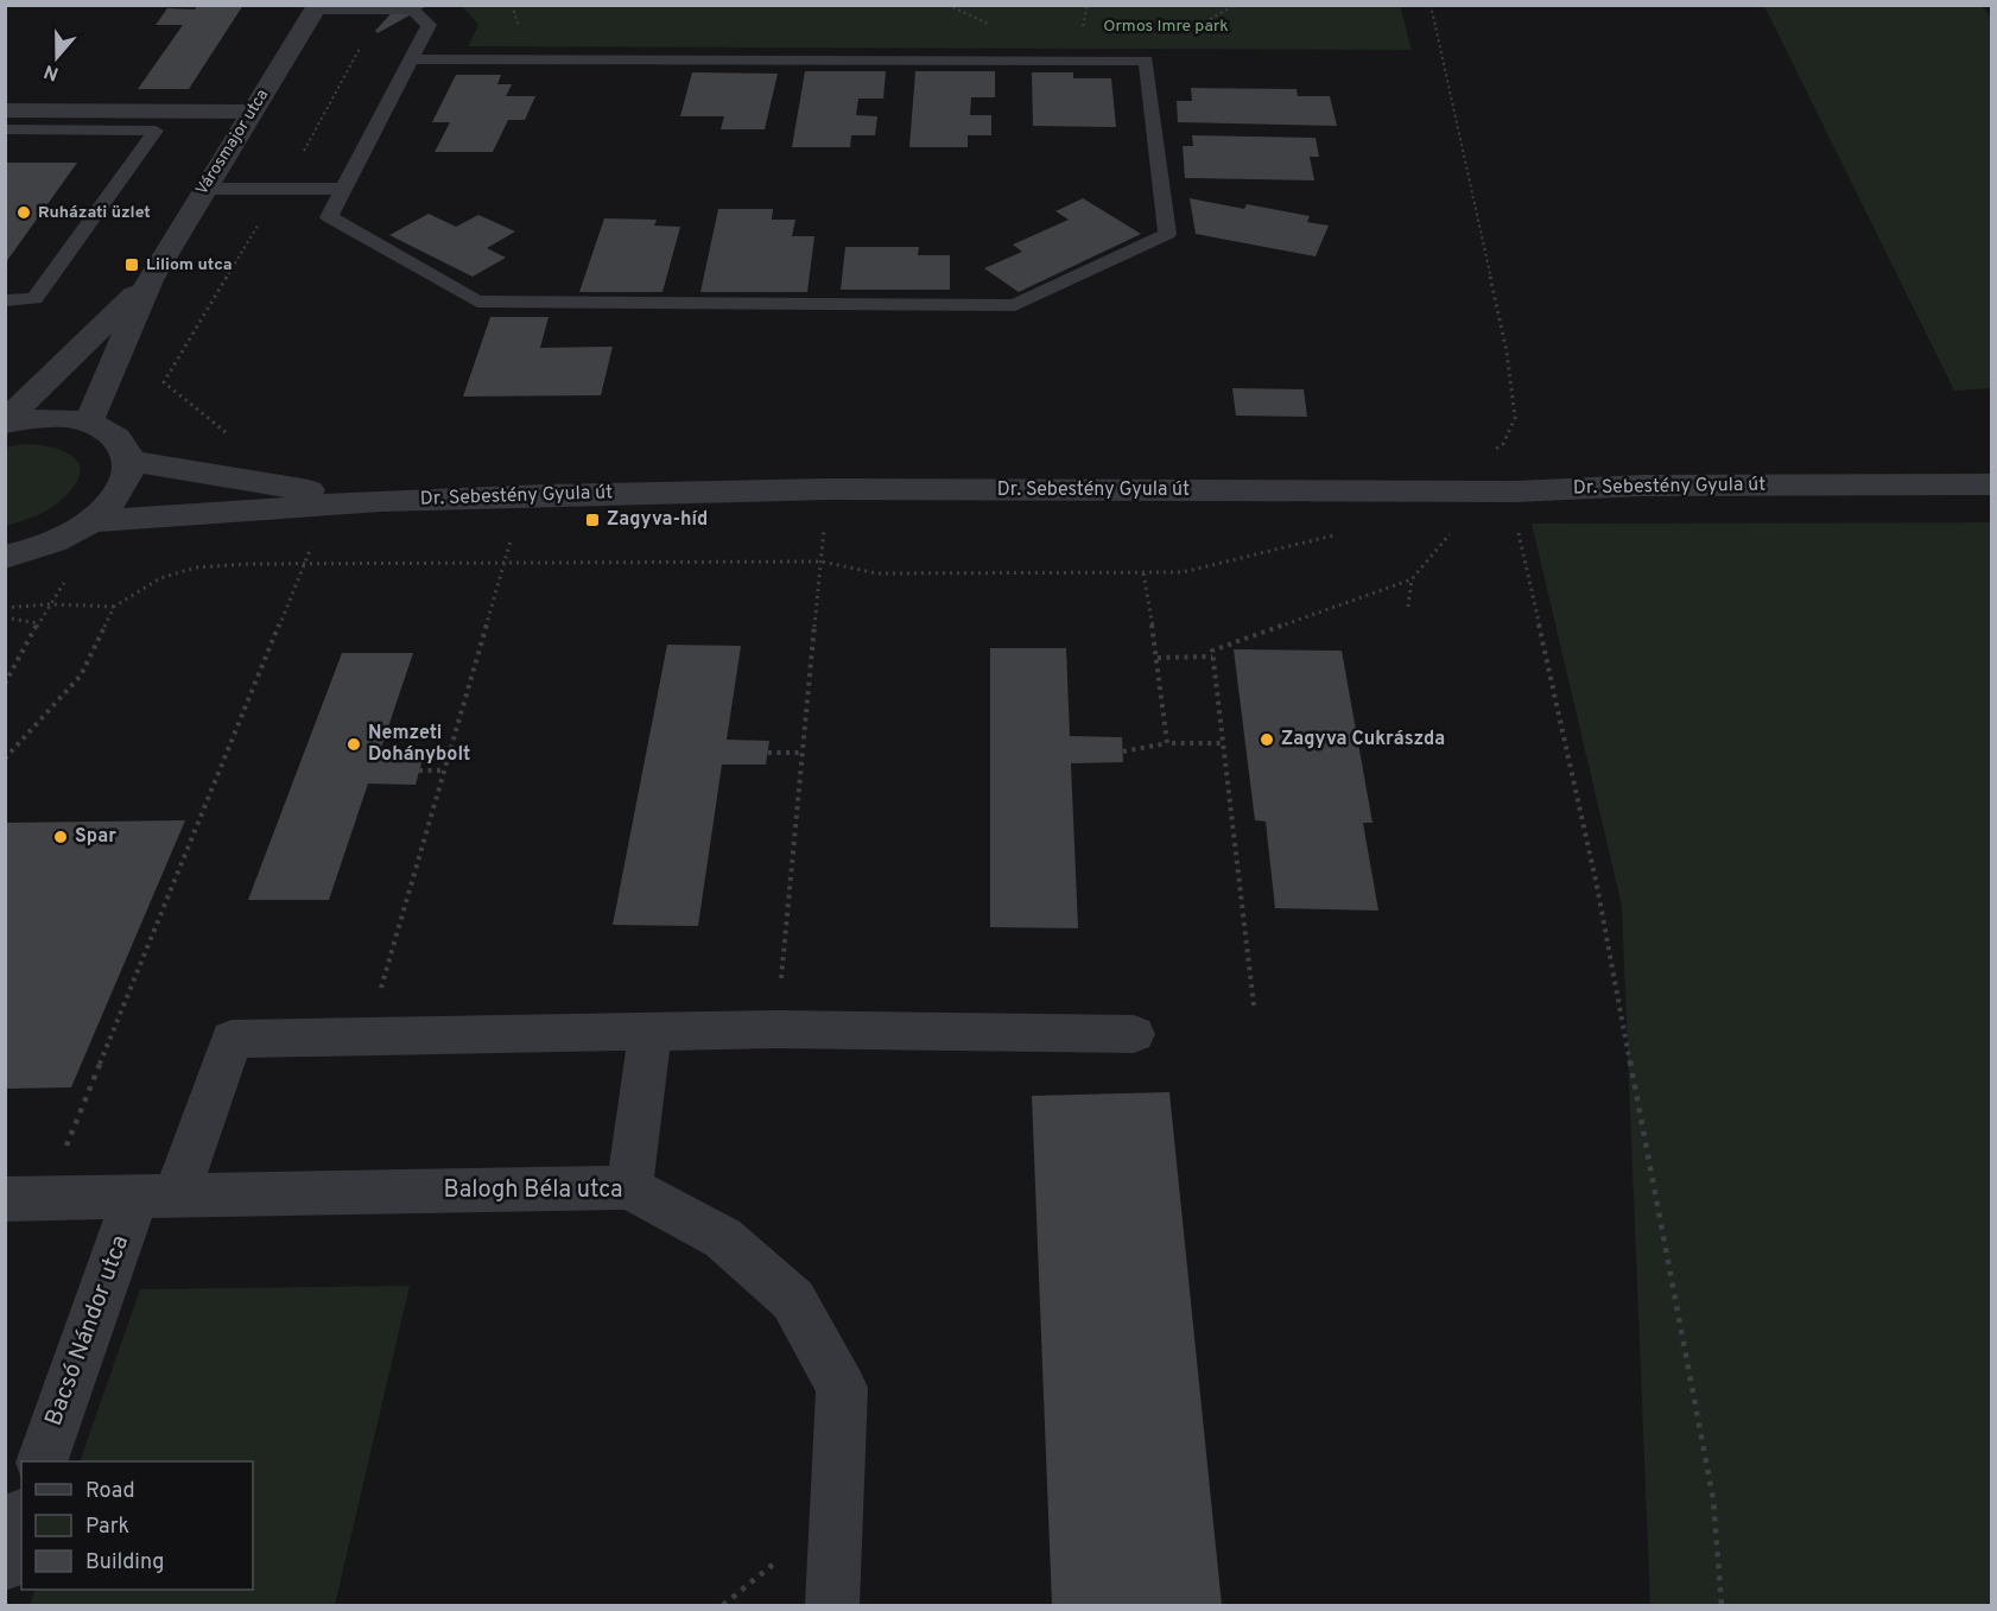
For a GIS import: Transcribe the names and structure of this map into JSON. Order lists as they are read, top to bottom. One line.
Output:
{"streets":{"street":["Városmajor utca","Dr. Sebestény Gyula út","Balogh Béla utca","Bacsó Nándor utca"]},"crossings":[["Balogh Béla utca","Bacsó Nándor utca"]],"parks":["Ormos Imre park"],"places":{"other":["Ruházati üzlet","Zagyva Cukrászda","Nemzeti Dohánybolt","Spar"],"transit":["Liliom utca","Zagyva-híd"]},"legend":["Road","Park","Building"],"north":"bottom"}
